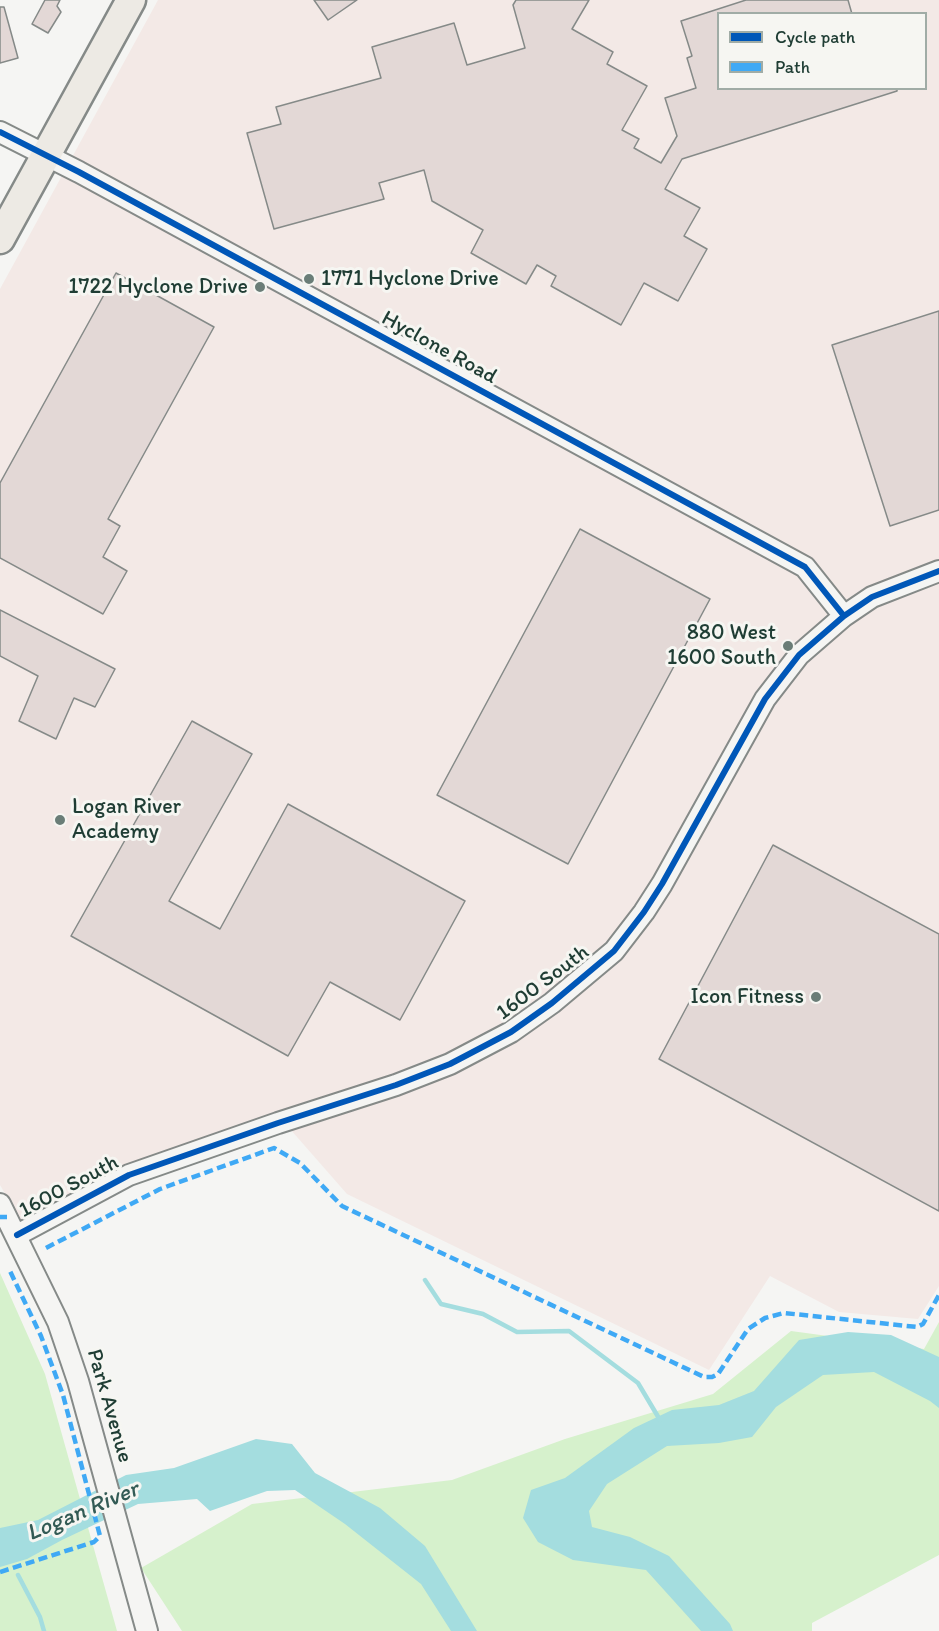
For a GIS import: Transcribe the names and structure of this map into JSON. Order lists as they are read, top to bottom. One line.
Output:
{"streets":{"street":["Hyclone Road","1600 South","Park Avenue"]},"crossings":[["Hyclone Road","1600 South"],["1600 South","Park Avenue"]],"water":["Logan River"],"places":["1771 Hyclone Drive","1722 Hyclone Drive","880 West 1600 South","Logan River Academy","Icon Fitness"],"legend":["Cycle path","Path"]}
